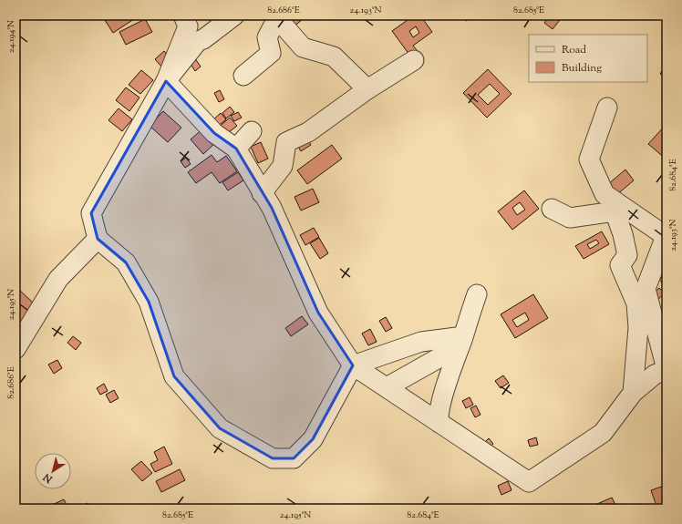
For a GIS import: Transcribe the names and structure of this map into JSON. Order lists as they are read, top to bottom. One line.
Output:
{"legend":["Road","Building"],"north":"bottom left","coordinates":["82.686°E","24.193°N","82.685°E","24.194°N","82.684°E","24.195°N"]}
